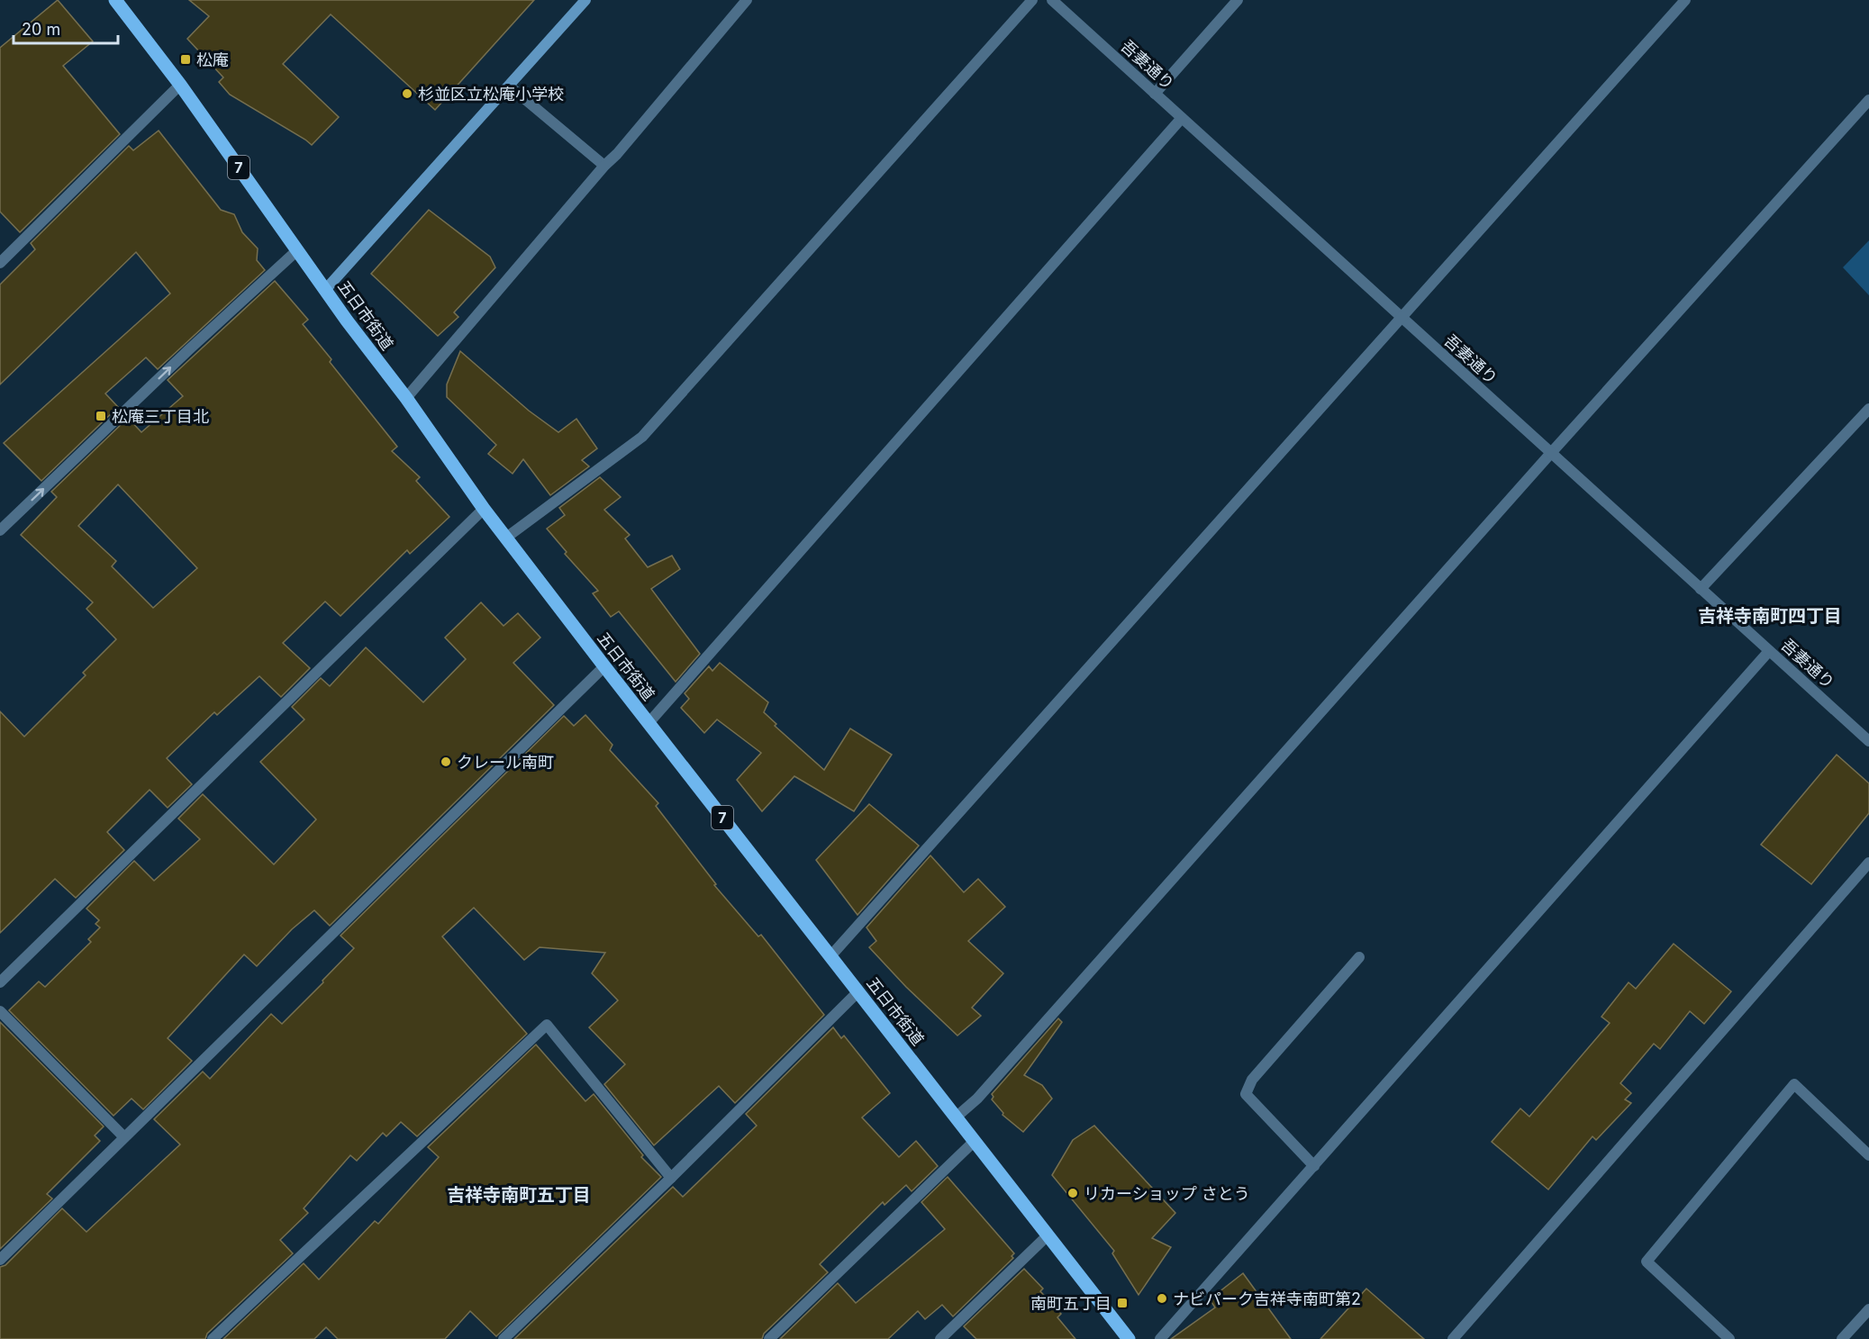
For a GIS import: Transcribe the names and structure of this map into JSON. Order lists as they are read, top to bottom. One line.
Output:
{"streets":{"main road":["7","五日市街道"],"street":["吾妻通り"]},"districts":["吉祥寺南町四丁目","吉祥寺南町五丁目"],"places":{"transit":["松庵","松庵三丁目北","南町五丁目"],"other":["杉並区立松庵小学校","クレール南町","リカーショップ さとう","ナビパーク吉祥寺南町第2"]},"scale_bar":"20 m"}
